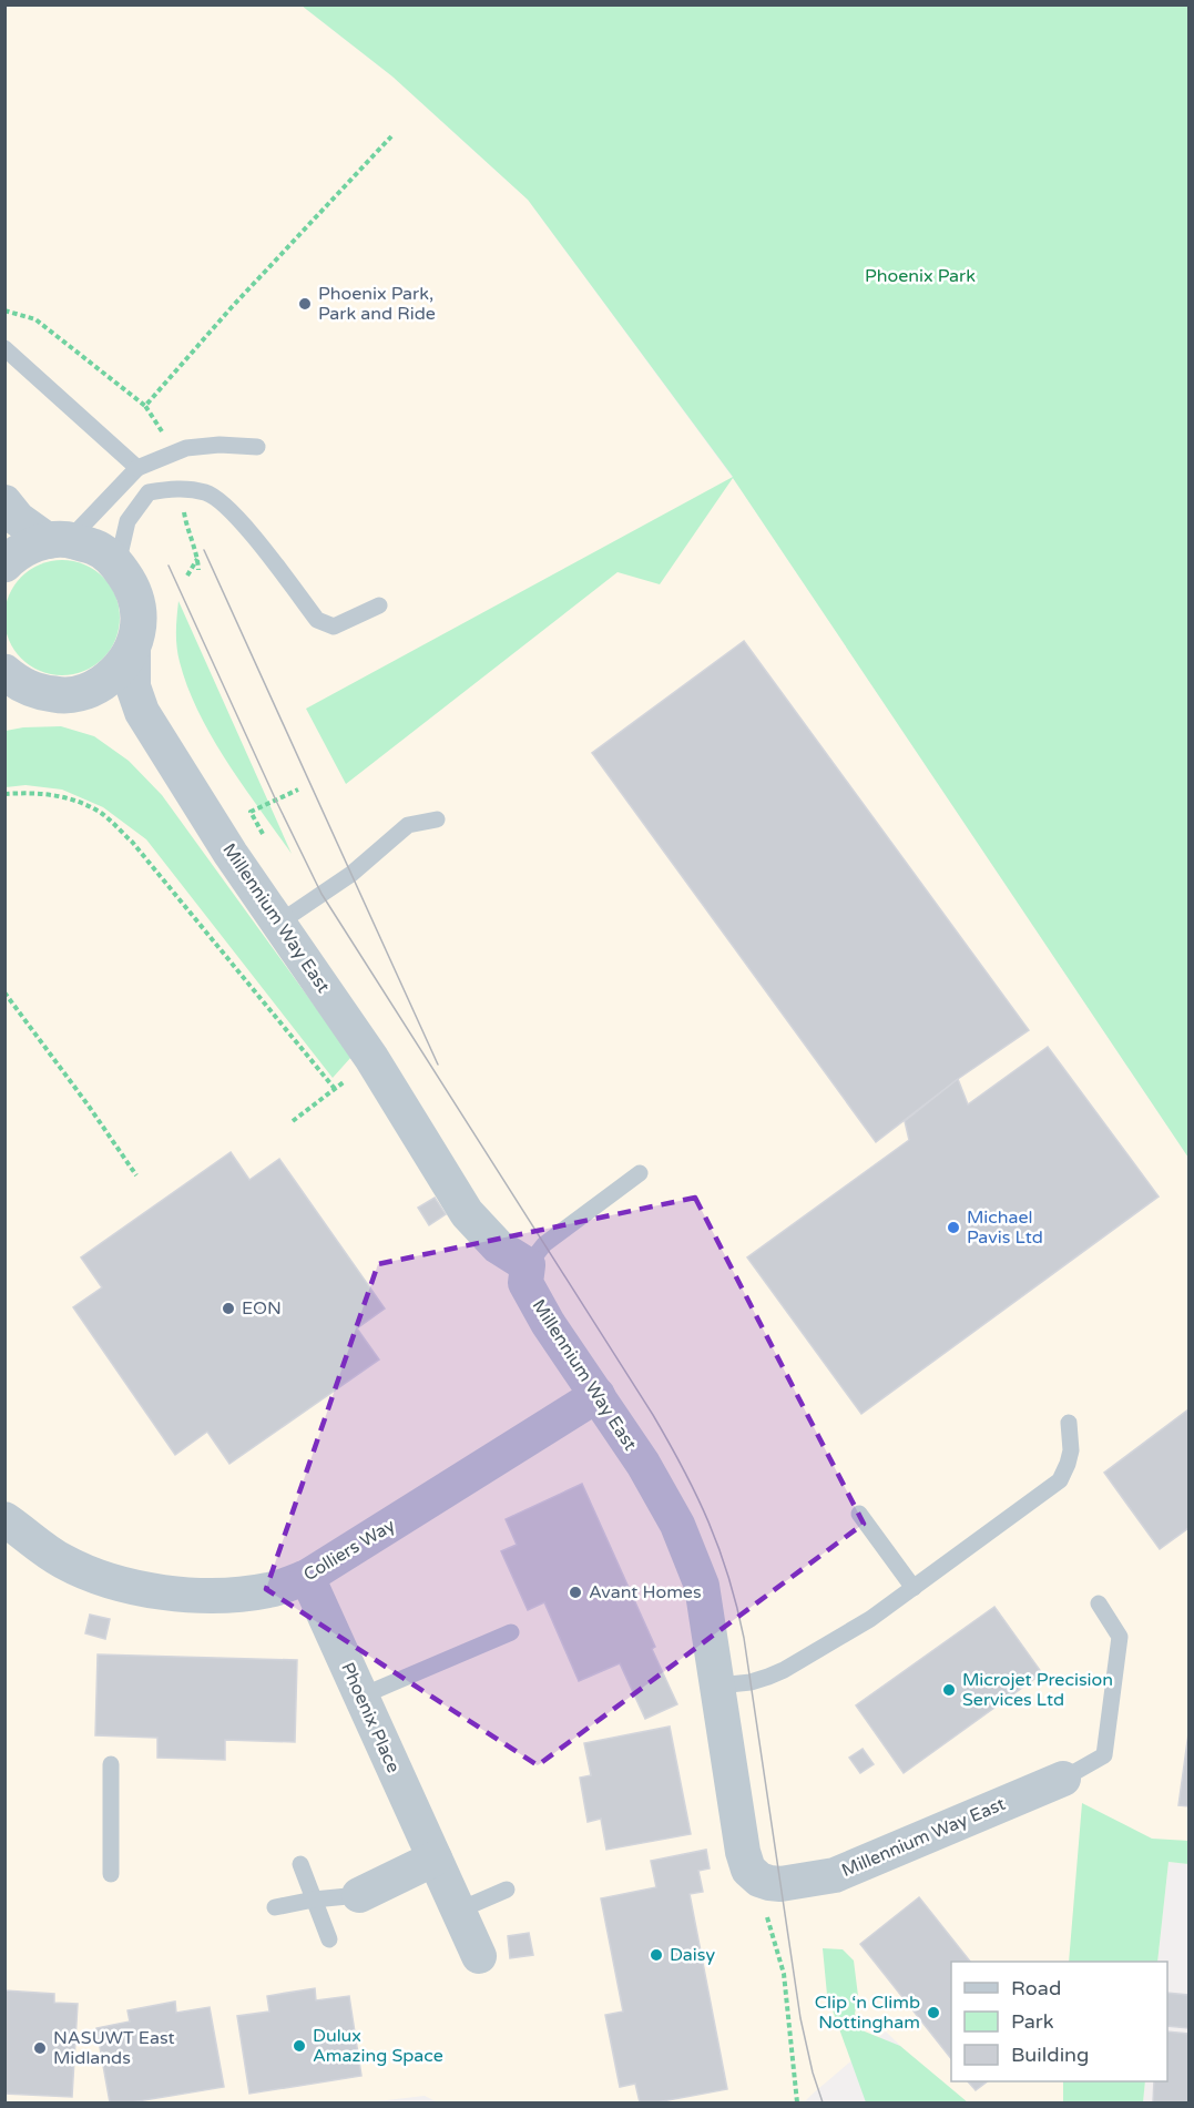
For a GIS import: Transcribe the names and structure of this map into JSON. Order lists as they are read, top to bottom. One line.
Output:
{"streets":{"street":["Millennium Way East","Colliers Way","Phoenix Place"]},"crossings":[["Millennium Way East","Colliers Way"],["Colliers Way","Phoenix Place"]],"parks":["Phoenix Park"],"places":["Phoenix Park, Park and Ride","Michael Pavis Ltd","EON","Avant Homes","Microjet Precision Services Ltd","Daisy","Clip ‘n Climb Nottingham","Dulux Amazing Space","NASUWT East Midlands"],"legend":["Road","Park","Building"]}
